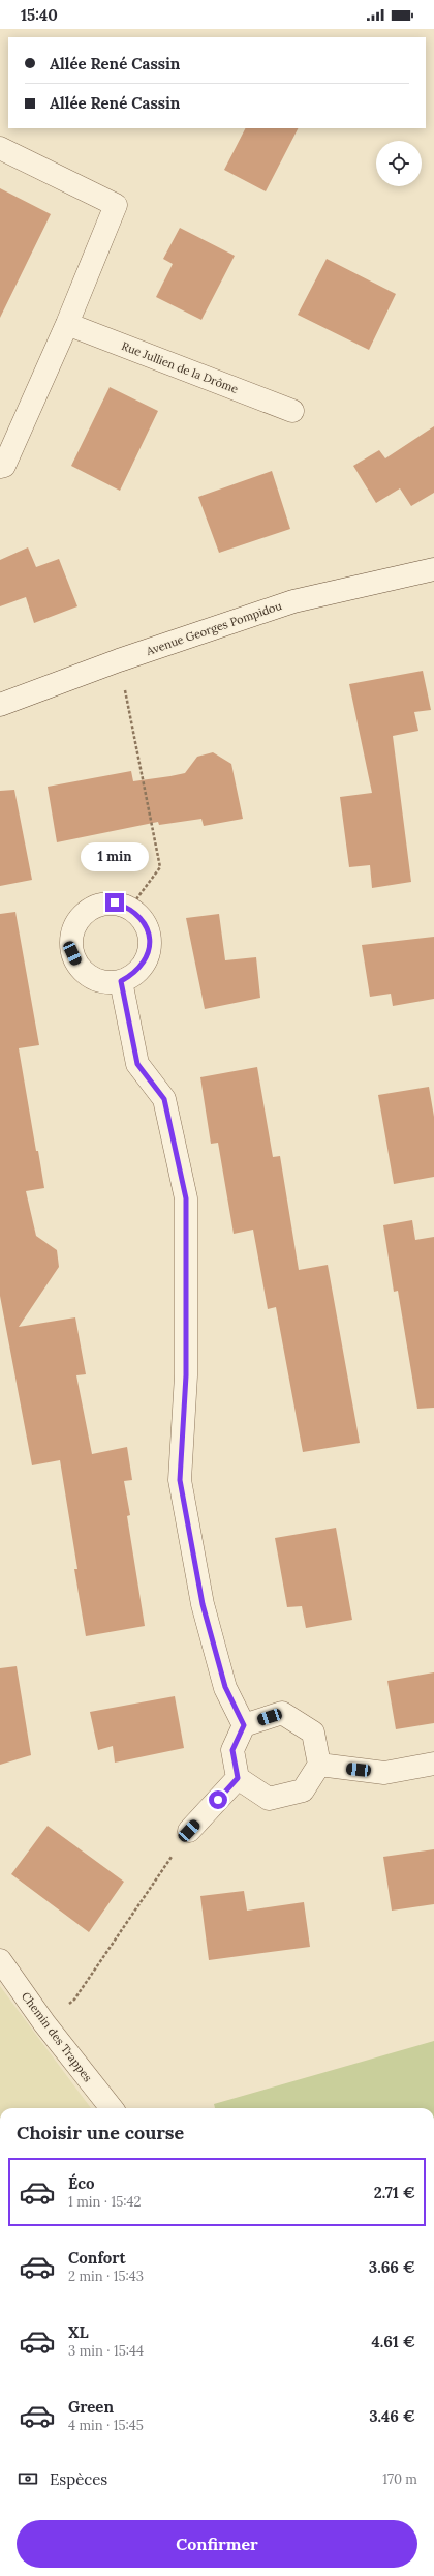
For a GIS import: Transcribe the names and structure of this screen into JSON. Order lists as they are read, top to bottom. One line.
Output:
{"streets":{"street":["Rue Jullien de la Drôme","Avenue Georges Pompidou","Chemin des Trappes"]},"page":{"status":"15:40","banner":["Allée René Cassin","Allée René Cassin"],"bubble":"1 min","heading":"Choisir une course","list":[{"name":"Éco","note":"1 min · 15:42","value":"2.71 €"},{"name":"Confort","note":"2 min · 15:43","value":"3.66 €"},{"name":"XL","note":"3 min · 15:44","value":"4.61 €"},{"name":"Green","note":"4 min · 15:45","value":"3.46 €"}],"pay":["Espèces","170 m"],"buttons":"Confirmer"}}
